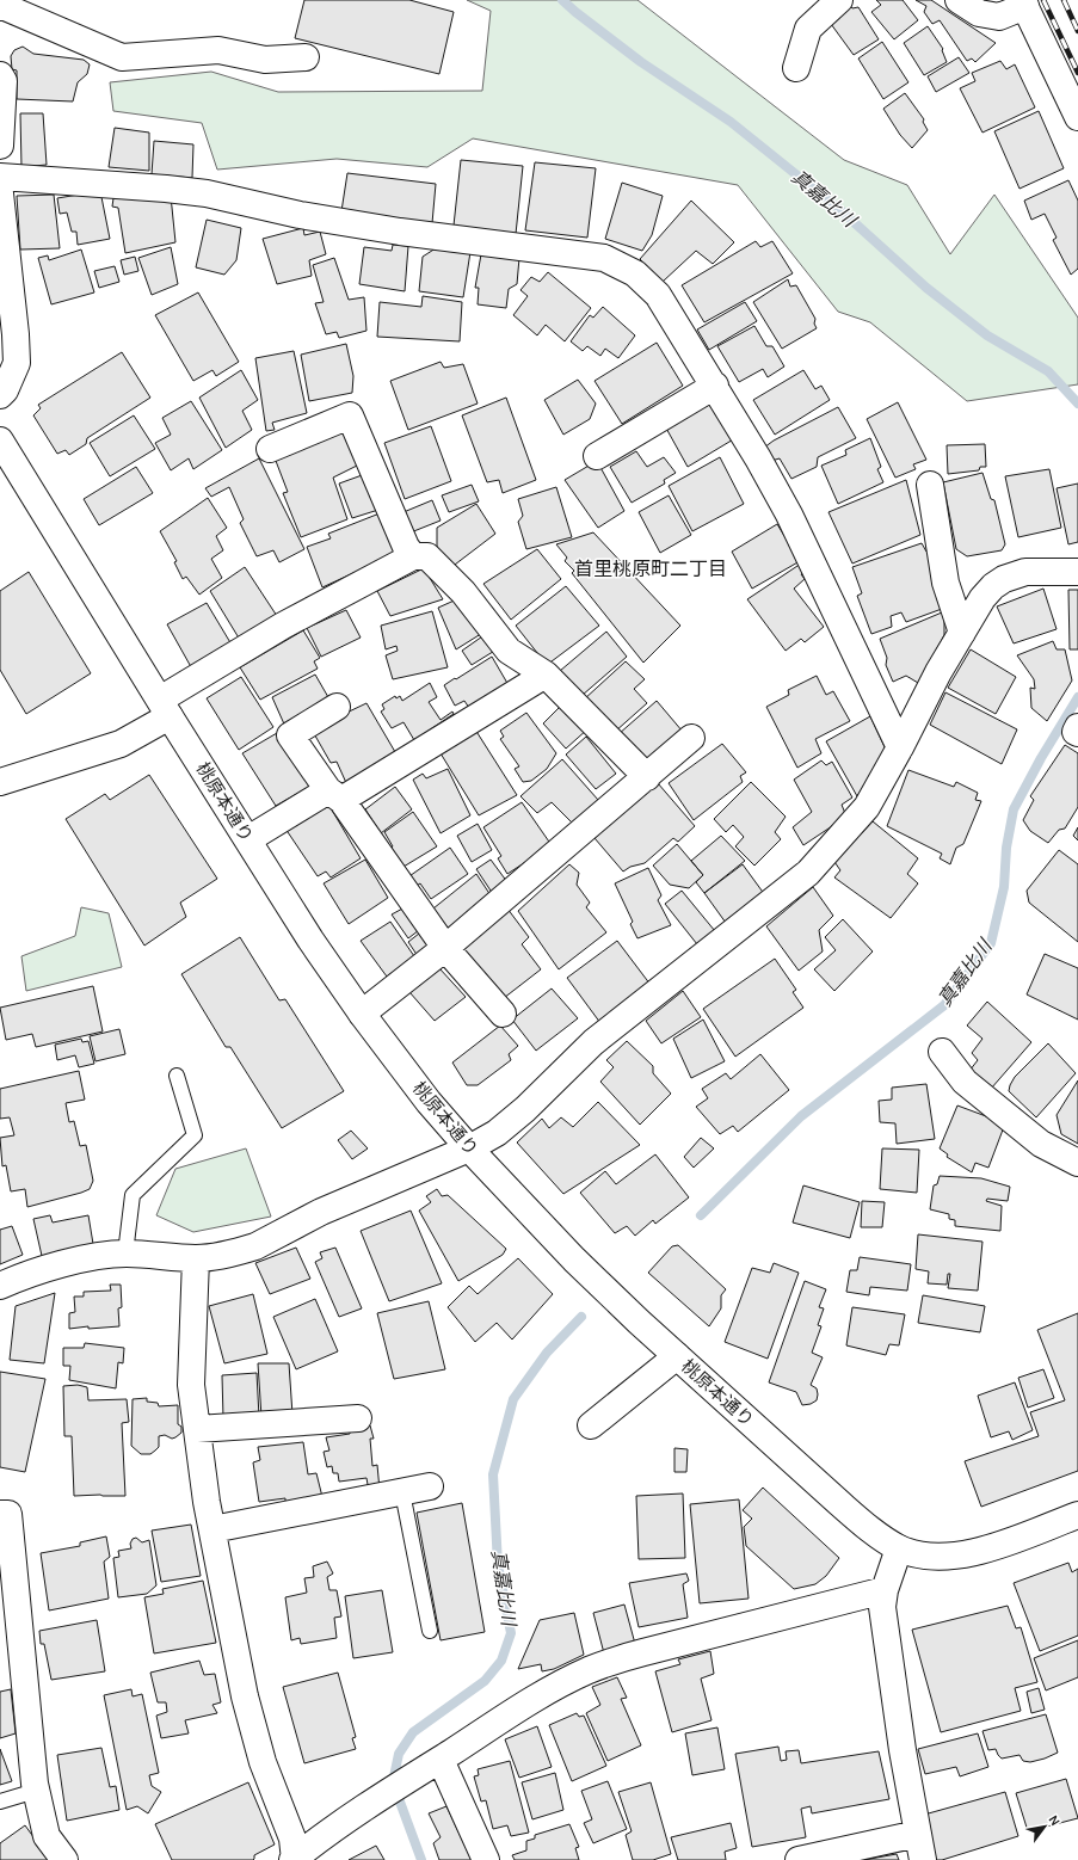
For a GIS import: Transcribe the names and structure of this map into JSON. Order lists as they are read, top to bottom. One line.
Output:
{"streets":{"street":["桃原本通り"]},"districts":["首里桃原町二丁目"],"water":["真嘉比川"],"north":"top right"}
